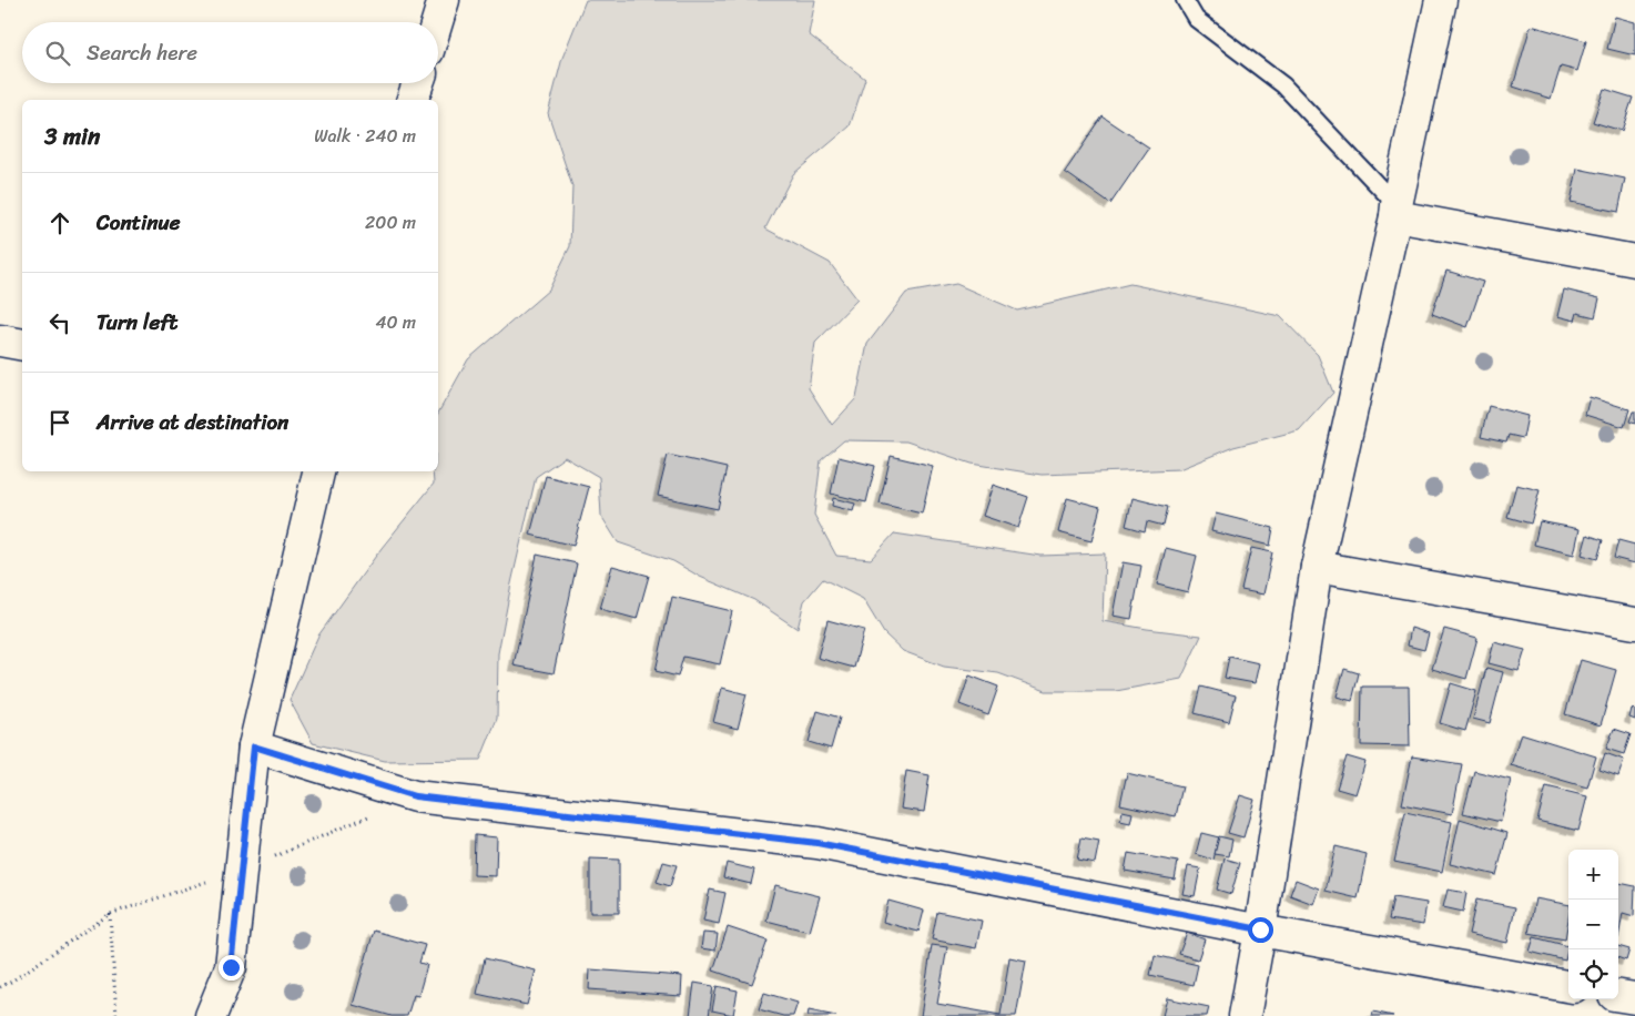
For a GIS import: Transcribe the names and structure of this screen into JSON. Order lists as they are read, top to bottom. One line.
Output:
{"page":{"search":"Search here","heading":["3 min","Walk · 240 m"],"list":[["Continue","200 m"],["Turn left","40 m"],"Arrive at destination"],"map_buttons":["+","−"]}}
